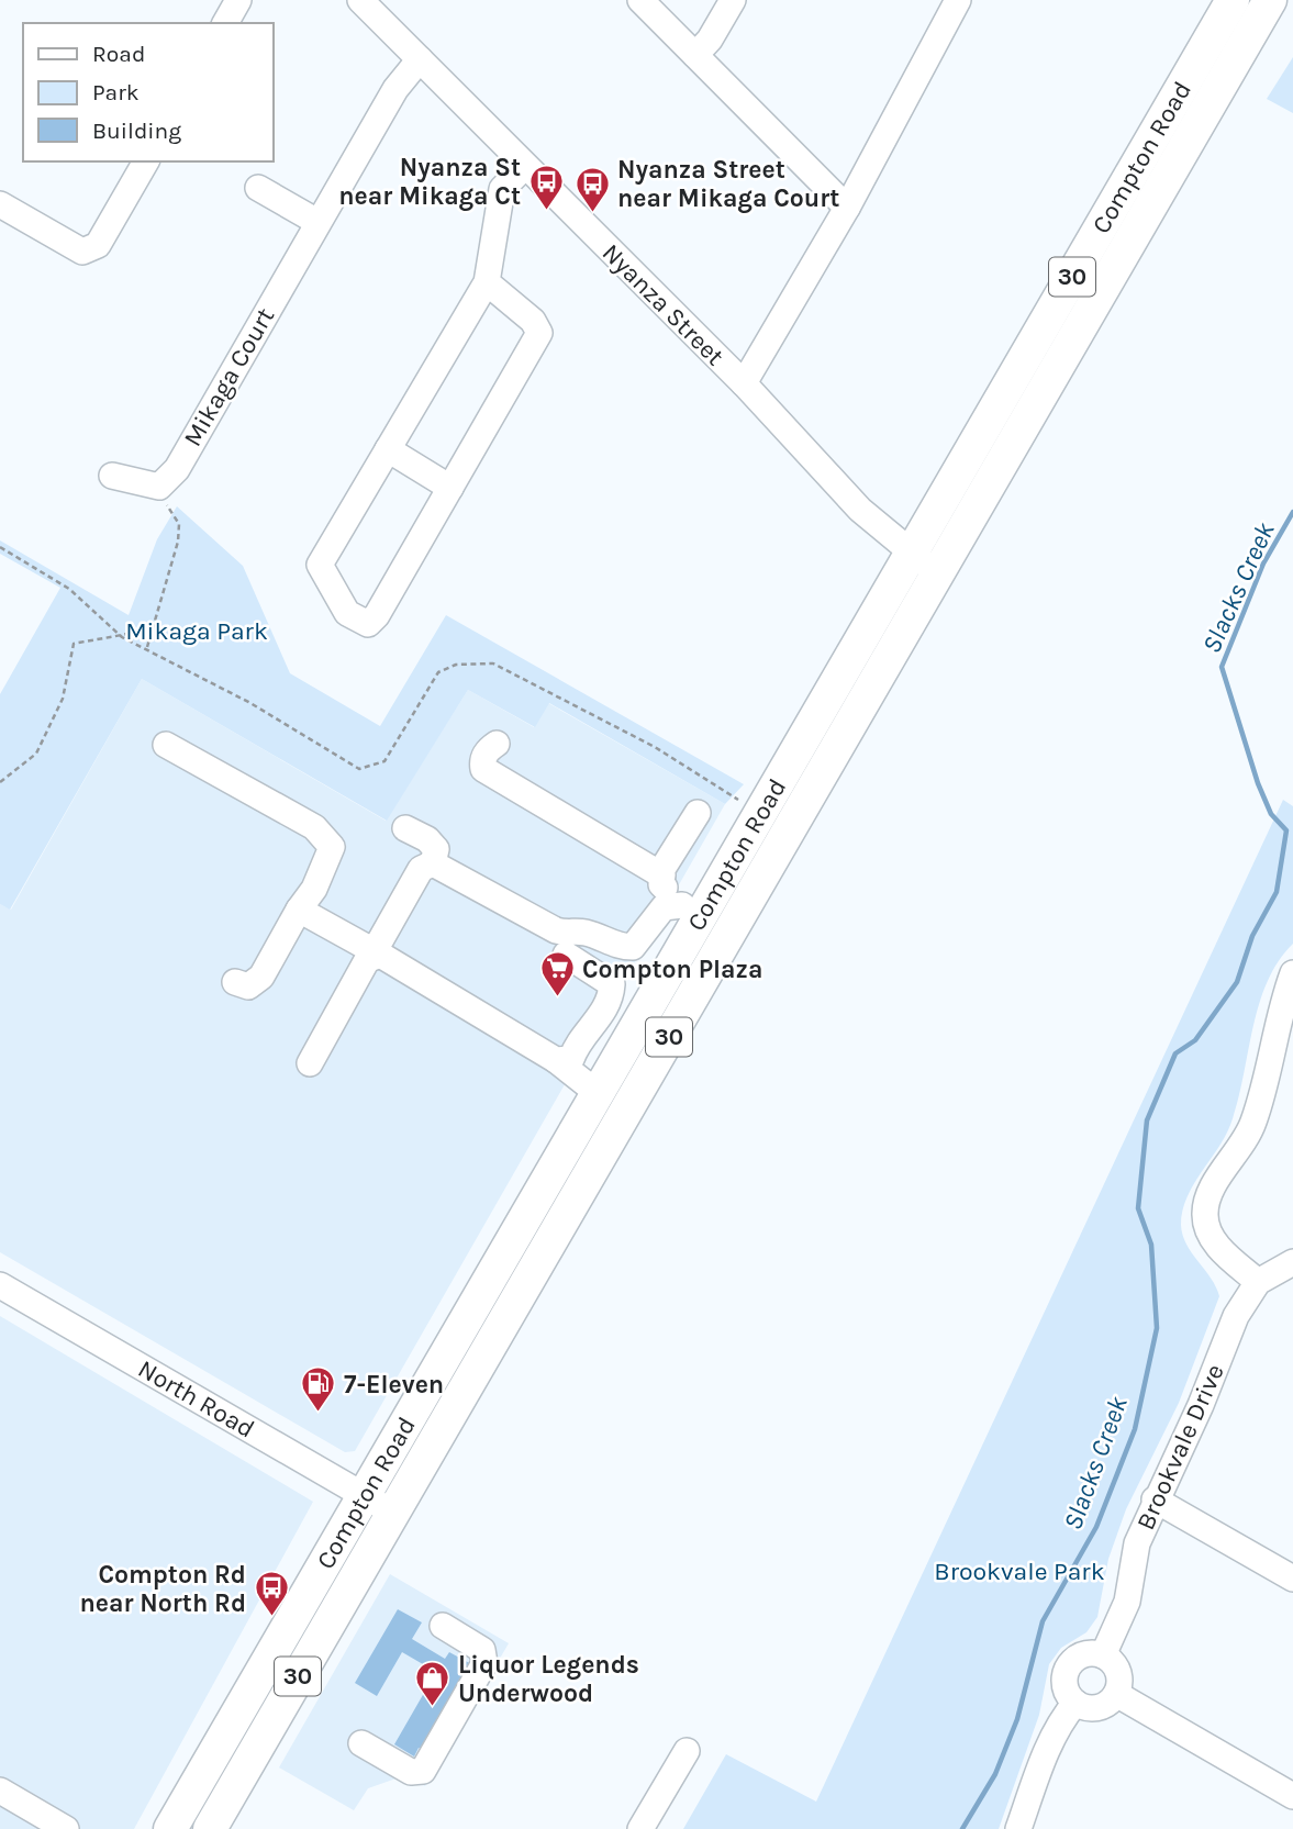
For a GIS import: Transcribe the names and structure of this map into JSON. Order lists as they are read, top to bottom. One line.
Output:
{"streets":{"main road":["Compton Road","30"],"street":["Nyanza Street","Mikaga Court","North Road","Brookvale Drive"]},"crossings":[["Compton Road","Nyanza Street"],["Compton Road","North Road"],["Nyanza Street","Mikaga Court"]],"water":["Slacks Creek"],"parks":["Mikaga Park","Brookvale Park"],"places":{"bus stop":["Nyanza St near Mikaga Ct","Nyanza Street near Mikaga Court","Compton Rd near North Rd"],"supermarket":["Compton Plaza"],"fuel station":["7-Eleven"],"shop":["Liquor Legends Underwood"]},"legend":["Road","Park","Building"]}
